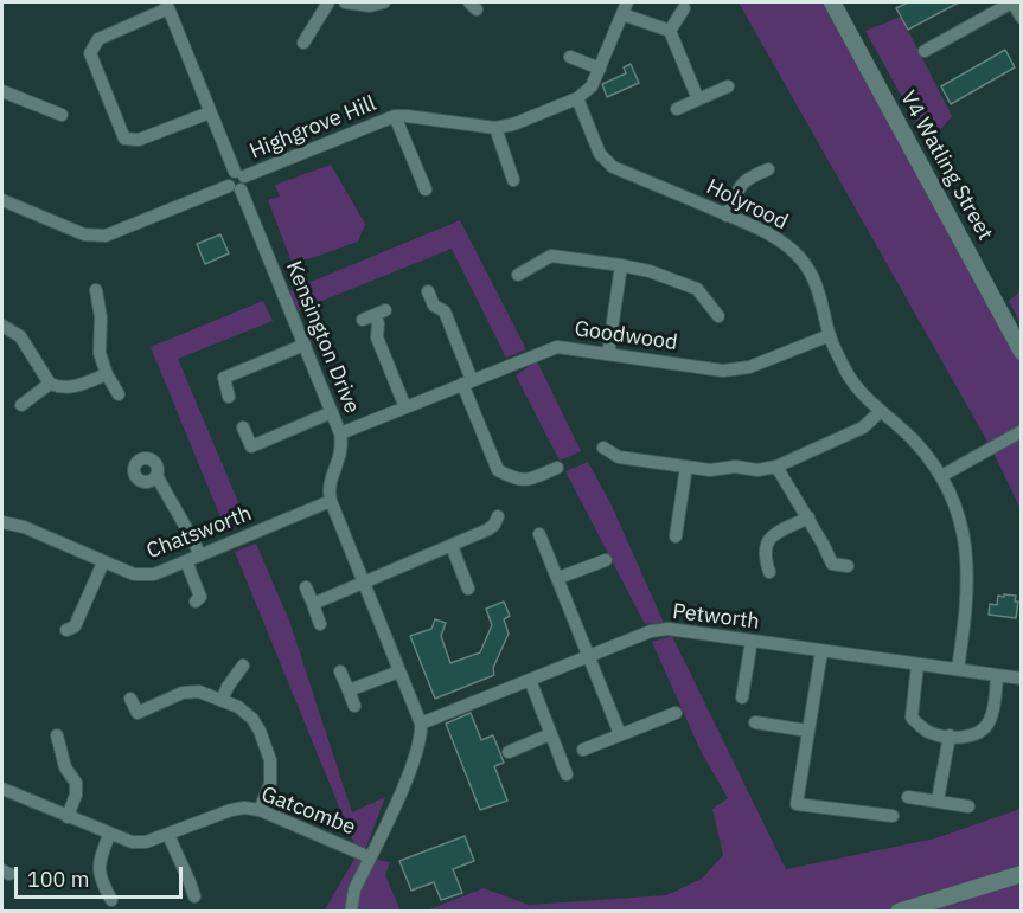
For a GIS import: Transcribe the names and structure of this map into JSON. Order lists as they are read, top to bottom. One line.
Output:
{"streets":{"street":["Highgrove Hill","V4 Watling Street","Holyrood","Goodwood","Kensington Drive","Chatsworth","Petworth","Gatcombe"]},"crossings":[["Highgrove Hill","Holyrood"],["Holyrood","Goodwood"],["Holyrood","Petworth"],["Goodwood","Kensington Drive"],["Kensington Drive","Chatsworth"],["Kensington Drive","Petworth"]],"scale_bar":"100 m"}
